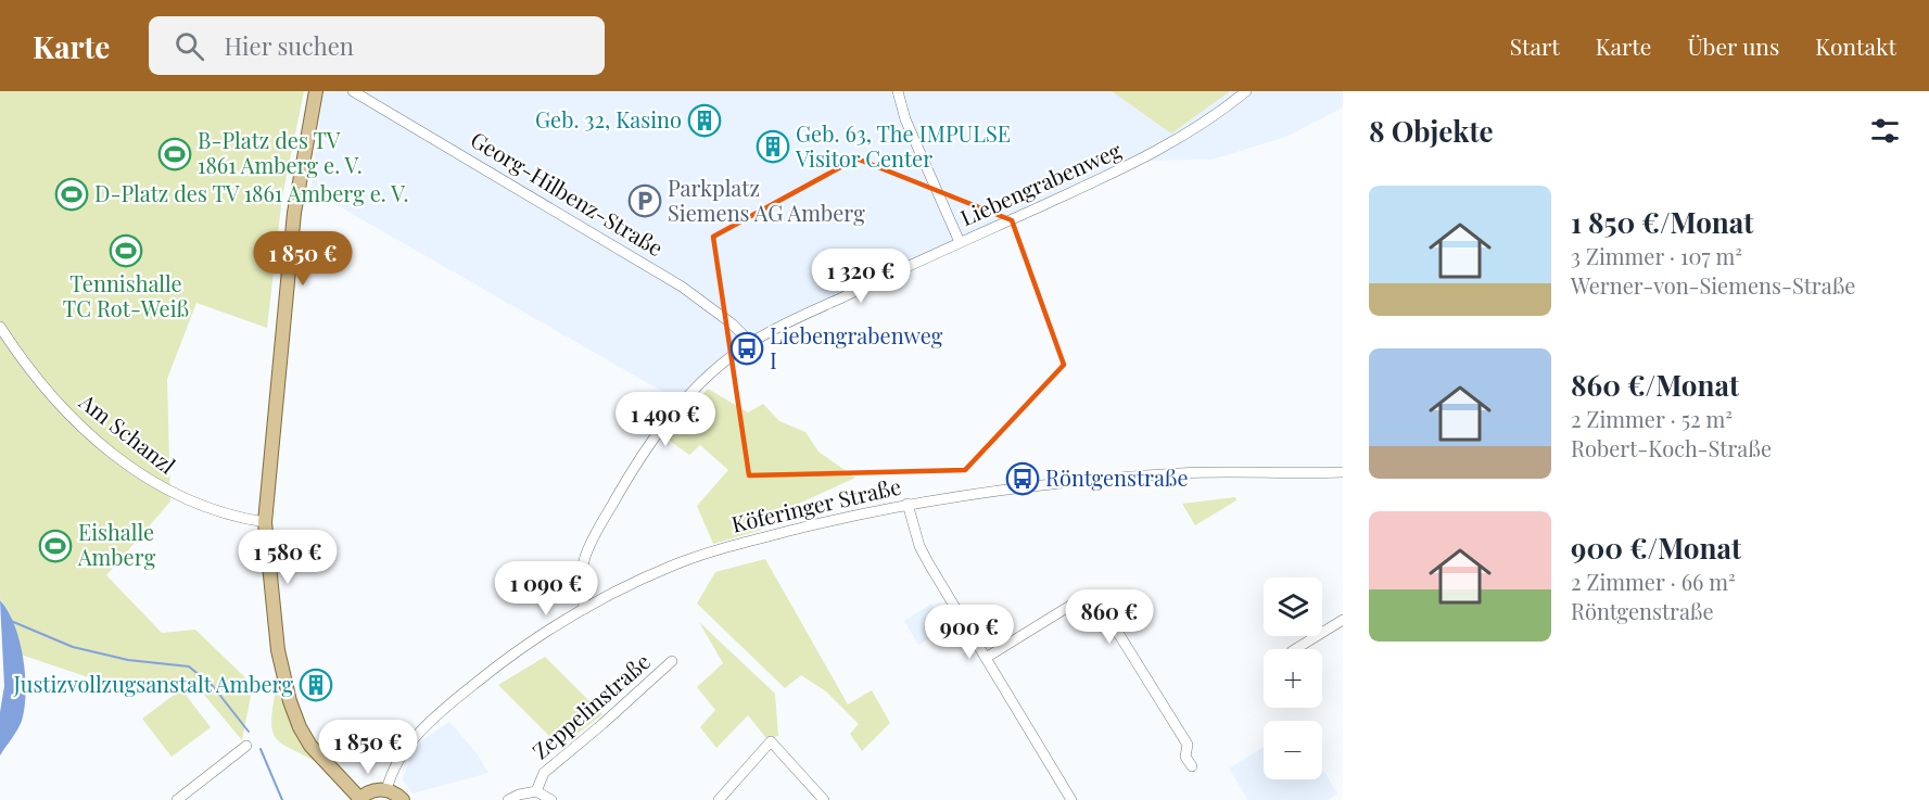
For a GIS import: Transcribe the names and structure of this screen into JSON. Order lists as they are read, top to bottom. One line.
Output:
{"streets":{"street":["Liebengrabenweg","Georg-Hilbenz-Straße","Am Schanzl","Köferinger Straße","Zeppelinstraße"]},"crossings":[["Liebengrabenweg","Georg-Hilbenz-Straße"],["Liebengrabenweg","Köferinger Straße"]],"places":{"building":["Geb. 32, Kasino","Geb. 63, The IMPULSE Visitor Center","Justizvollzugsanstalt Amberg"],"sports":["B-Platz des TV 1861 Amberg e. V.","D-Platz des TV 1861 Amberg e. V.","Tennishalle TC Rot-Weiß","Eishalle Amberg"],"parking":["Parkplatz Siemens AG Amberg"],"bus stop":["Liebengrabenweg I","Röntgenstraße"]},"page":{"header":"Karte","search":"Hier suchen","nav":["Start","Karte","Über uns","Kontakt"],"heading":"8 Objekte","list":[{"name":"1 850 €/Monat","note":"3 Zimmer · 107 m² · Werner-von-Siemens-Straße"},{"name":"860 €/Monat","note":"2 Zimmer · 52 m² · Robert-Koch-Straße"},{"name":"900 €/Monat","note":"2 Zimmer · 66 m² · Röntgenstraße"}],"price":["1 850 €","1 320 €","1 490 €","1 580 €","1 090 €","860 €","900 €","1 850 €"],"map_buttons":["+","−"]}}
